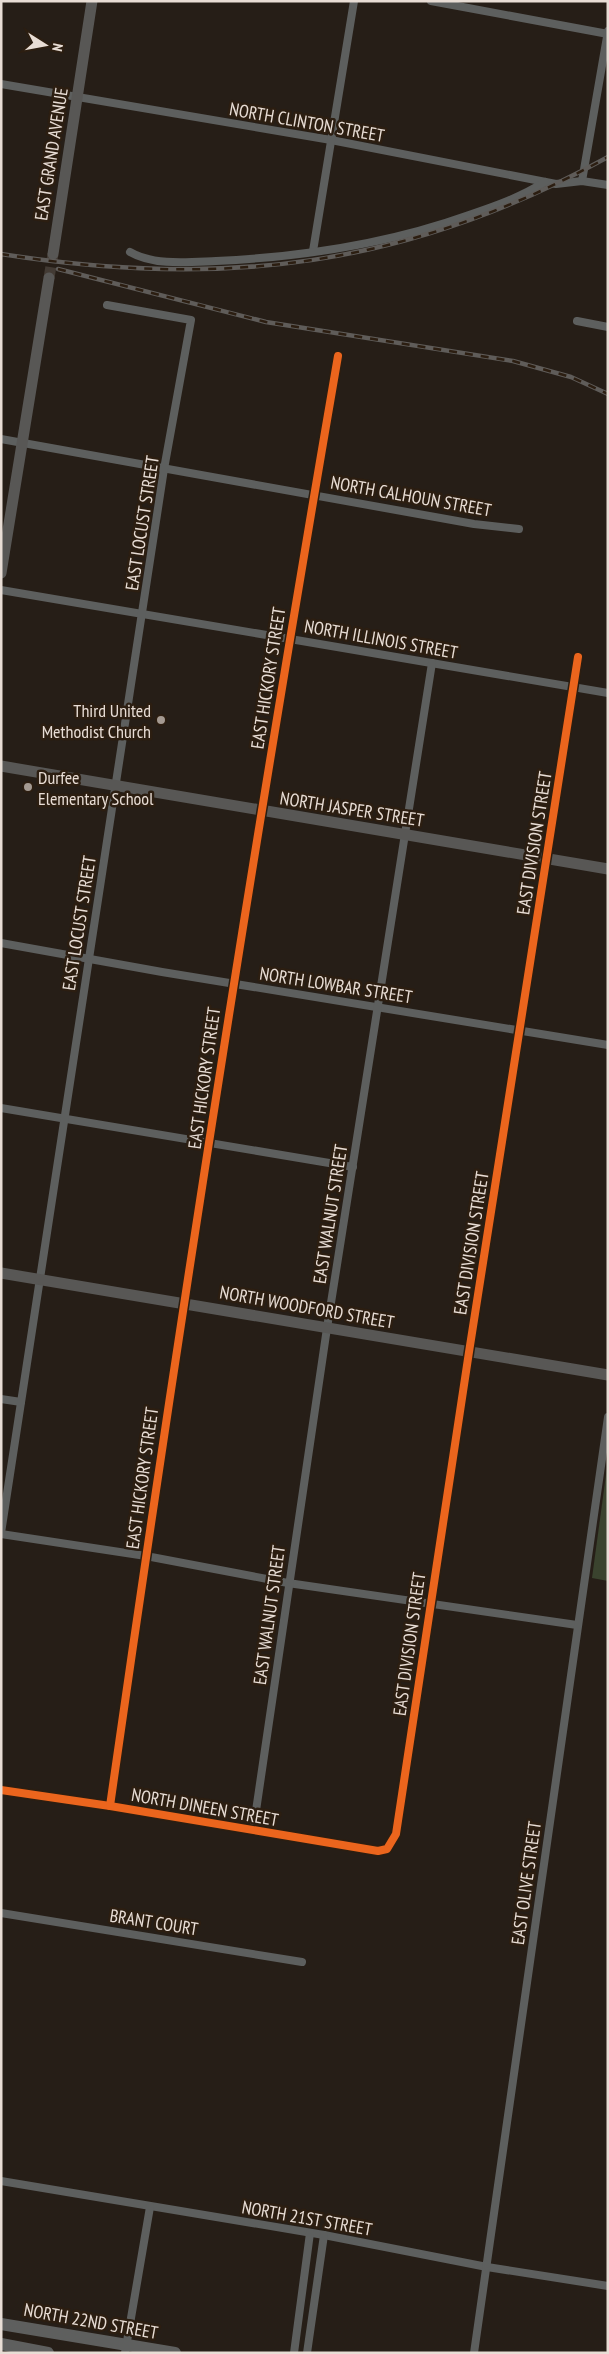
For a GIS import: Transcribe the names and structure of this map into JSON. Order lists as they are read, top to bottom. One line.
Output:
{"streets":{"main road":["NORTH 22ND STREET"],"street":["NORTH CLINTON STREET","EAST GRAND AVENUE","NORTH CALHOUN STREET","EAST LOCUST STREET","NORTH ILLINOIS STREET","EAST HICKORY STREET","NORTH JASPER STREET","EAST DIVISION STREET","NORTH LOWBAR STREET","EAST WALNUT STREET","NORTH WOODFORD STREET","NORTH DINEEN STREET","EAST OLIVE STREET","BRANT COURT","NORTH 21ST STREET"]},"crossings":[["NORTH CLINTON STREET","EAST GRAND AVENUE"],["NORTH CALHOUN STREET","EAST LOCUST STREET"],["NORTH CALHOUN STREET","EAST HICKORY STREET"],["EAST LOCUST STREET","NORTH ILLINOIS STREET"],["EAST LOCUST STREET","NORTH JASPER STREET"],["EAST LOCUST STREET","NORTH LOWBAR STREET"],["EAST LOCUST STREET","NORTH WOODFORD STREET"],["NORTH ILLINOIS STREET","EAST HICKORY STREET"],["NORTH ILLINOIS STREET","EAST DIVISION STREET"],["NORTH ILLINOIS STREET","EAST WALNUT STREET"],["EAST HICKORY STREET","NORTH JASPER STREET"],["EAST HICKORY STREET","NORTH LOWBAR STREET"],["EAST HICKORY STREET","NORTH WOODFORD STREET"],["EAST HICKORY STREET","NORTH DINEEN STREET"],["NORTH JASPER STREET","EAST DIVISION STREET"],["NORTH JASPER STREET","EAST WALNUT STREET"],["EAST DIVISION STREET","NORTH LOWBAR STREET"],["EAST DIVISION STREET","NORTH WOODFORD STREET"],["EAST DIVISION STREET","NORTH DINEEN STREET"],["NORTH LOWBAR STREET","EAST WALNUT STREET"],["EAST WALNUT STREET","NORTH WOODFORD STREET"],["EAST WALNUT STREET","NORTH DINEEN STREET"],["EAST OLIVE STREET","NORTH 21ST STREET"]],"places":["Third United Methodist Church","Durfee Elementary School"],"north":"right"}
